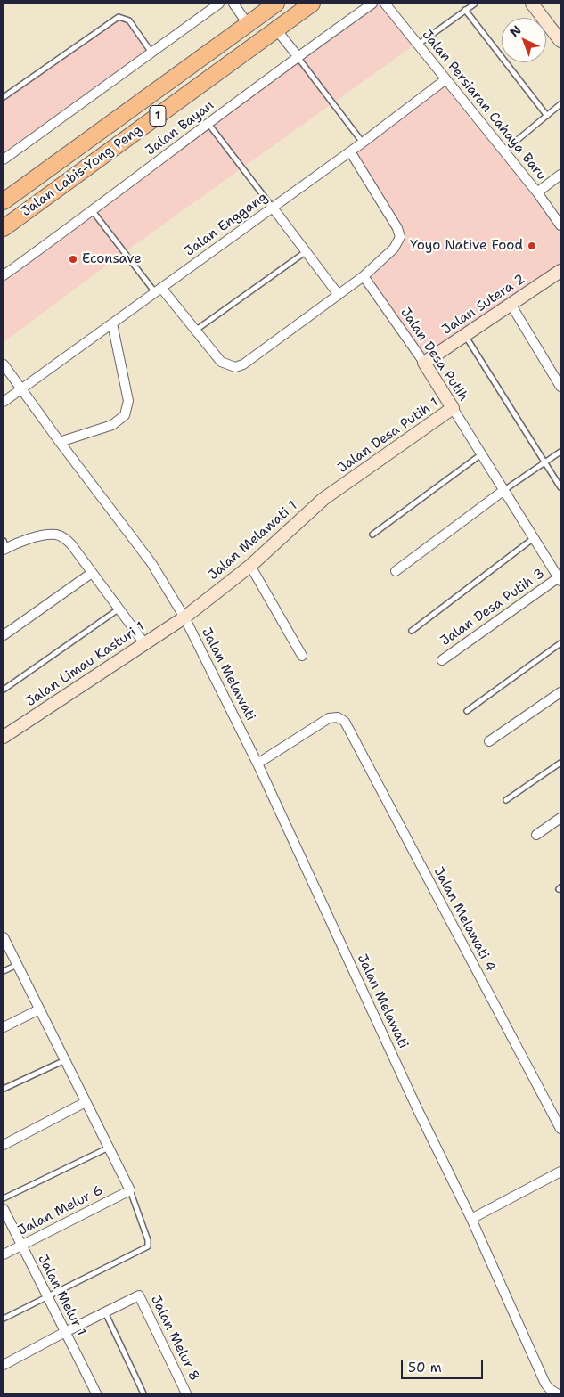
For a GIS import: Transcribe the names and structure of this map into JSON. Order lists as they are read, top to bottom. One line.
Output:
{"streets":{"highway":["1","Jalan Labis-Yong Peng"],"street":["Jalan Persiaran Cahaya Baru","Jalan Bayan","Jalan Enggang","Jalan Sutera 2","Jalan Desa Putih","Jalan Desa Putih 1","Jalan Melawati 1","Jalan Desa Putih 3","Jalan Limau Kasturi 1","Jalan Melawati","Jalan Melawati 4","Jalan Melur 6","Jalan Melur 1","Jalan Melur 8"]},"crossings":[["Jalan Persiaran Cahaya Baru","Jalan Enggang"],["Jalan Enggang","Jalan Melawati"],["Jalan Sutera 2","Jalan Desa Putih"],["Jalan Desa Putih","Jalan Desa Putih 1"],["Jalan Desa Putih","Jalan Desa Putih 3"],["Jalan Desa Putih 1","Jalan Melawati 1"],["Jalan Melawati 1","Jalan Limau Kasturi 1"],["Jalan Melawati 1","Jalan Melawati"],["Jalan Limau Kasturi 1","Jalan Melawati"],["Jalan Melawati","Jalan Melawati 4"],["Jalan Melur 6","Jalan Melur 1"],["Jalan Melur 1","Jalan Melur 8"]],"places":["Yoyo Native Food","Econsave"],"scale_bar":"50 m","north":"top left"}
